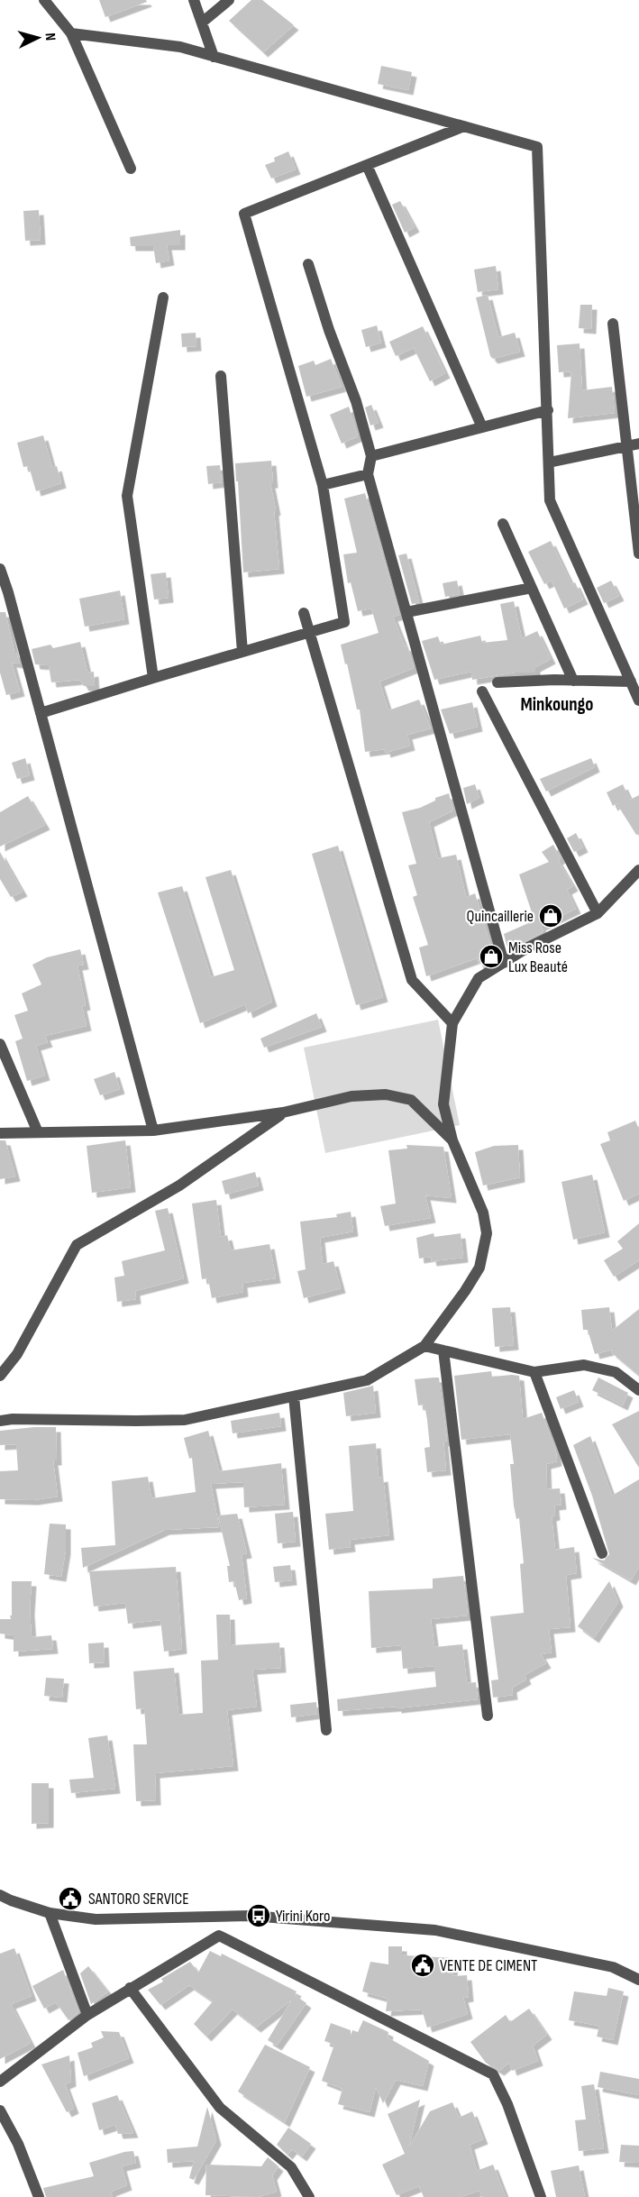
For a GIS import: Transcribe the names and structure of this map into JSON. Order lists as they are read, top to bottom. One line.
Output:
{"districts":["Minkoungo"],"places":{"shop":["Quincaillerie","Miss Rose Lux Beauté"],"public building":["SANTORO SERVICE","VENTE DE CIMENT"],"bus stop":["Yirini Koro"]},"north":"right"}
